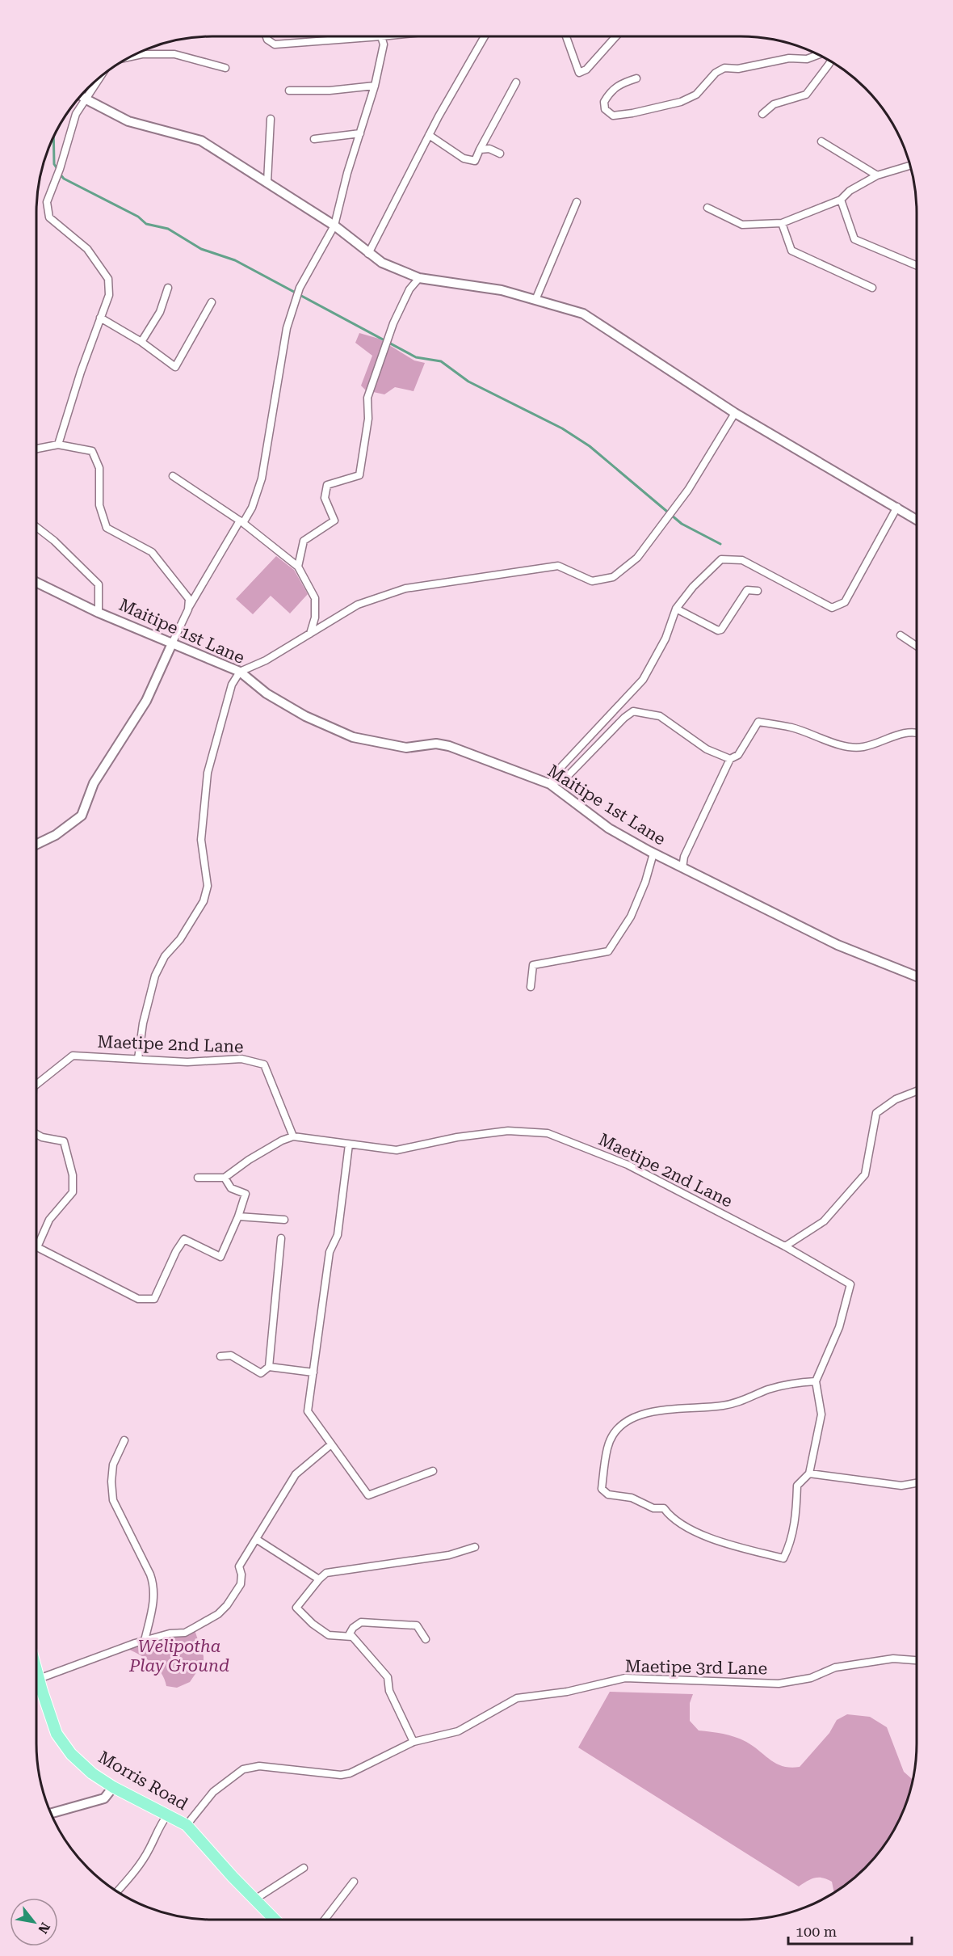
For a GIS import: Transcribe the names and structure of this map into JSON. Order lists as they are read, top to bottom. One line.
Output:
{"streets":{"main road":["Morris Road"],"street":["Maitipe 1st Lane","Maetipe 2nd Lane","Maetipe 3rd Lane"]},"crossings":[["Maetipe 3rd Lane","Morris Road"]],"parks":["Welipotha Play Ground"],"scale_bar":"100 m","north":"bottom right"}
